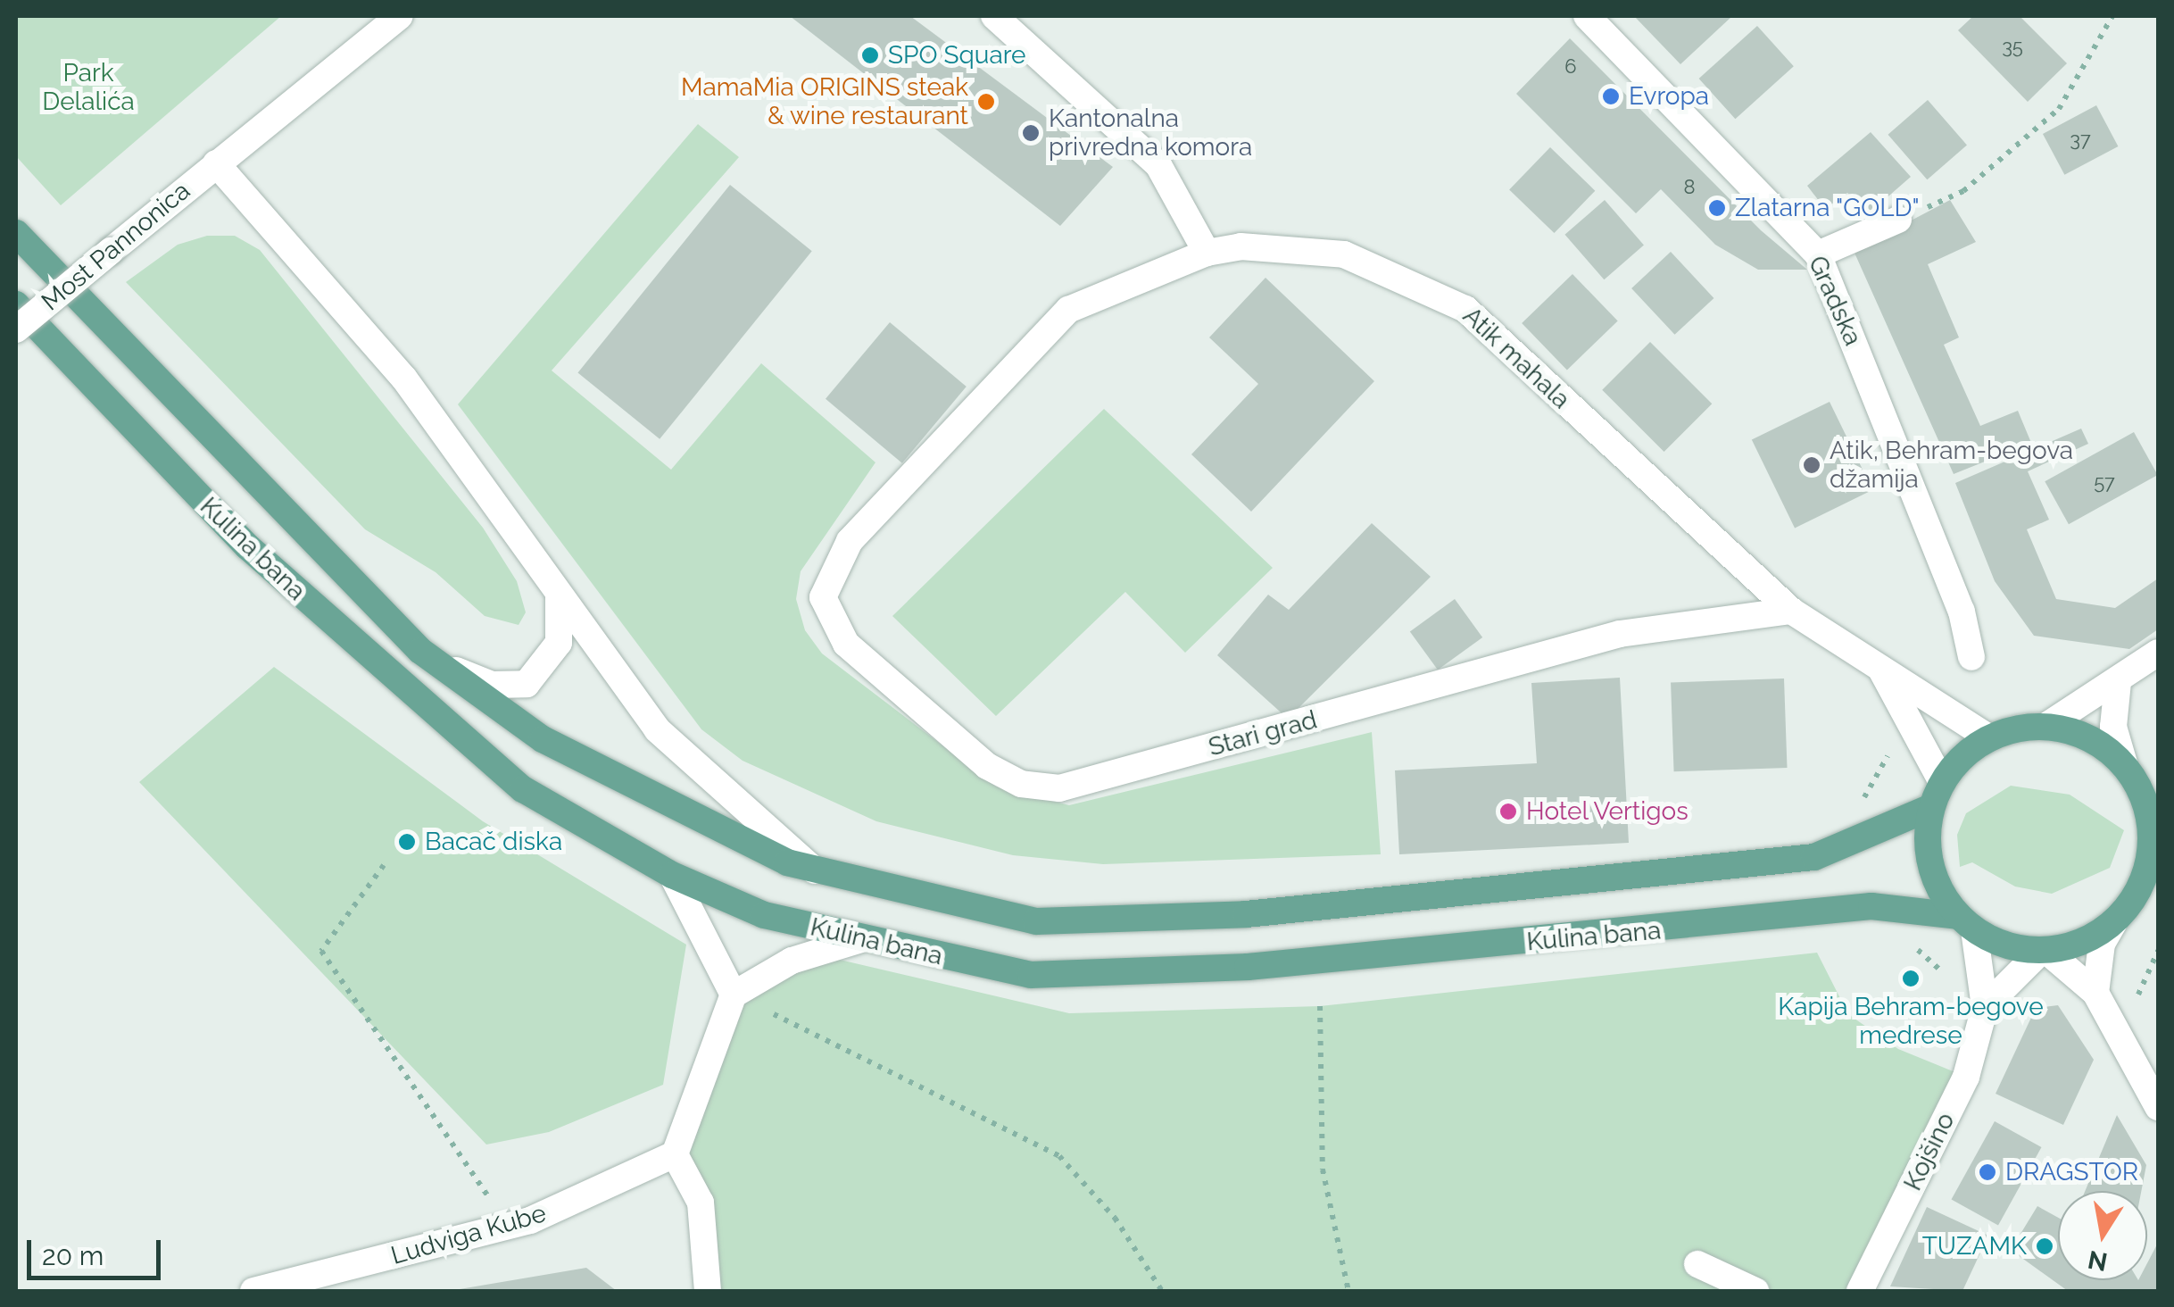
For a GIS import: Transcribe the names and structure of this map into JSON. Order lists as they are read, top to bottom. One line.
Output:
{"streets":{"main road":["Kulina bana"],"street":["Most Pannonica","Gradska","Atik mahala","Stari grad","Kojšino","Ludviga Kube"]},"crossings":[["Atik mahala","Kulina bana"],["Atik mahala","Stari grad"]],"parks":["Park Delalića"],"places":["SPO Square","Evropa","MamaMia ORIGINS steak & wine restaurant","Kantonalna privredna komora","Zlatarna \"GOLD\"","Atik, Behram-begova džamija","Hotel Vertigos","Bacač diska","Kapija Behram-begove medrese","DRAGSTOR","TUZAMK"],"house_numbers":["35","6","37","8","57"],"scale_bar":"20 m","north":"bottom"}
